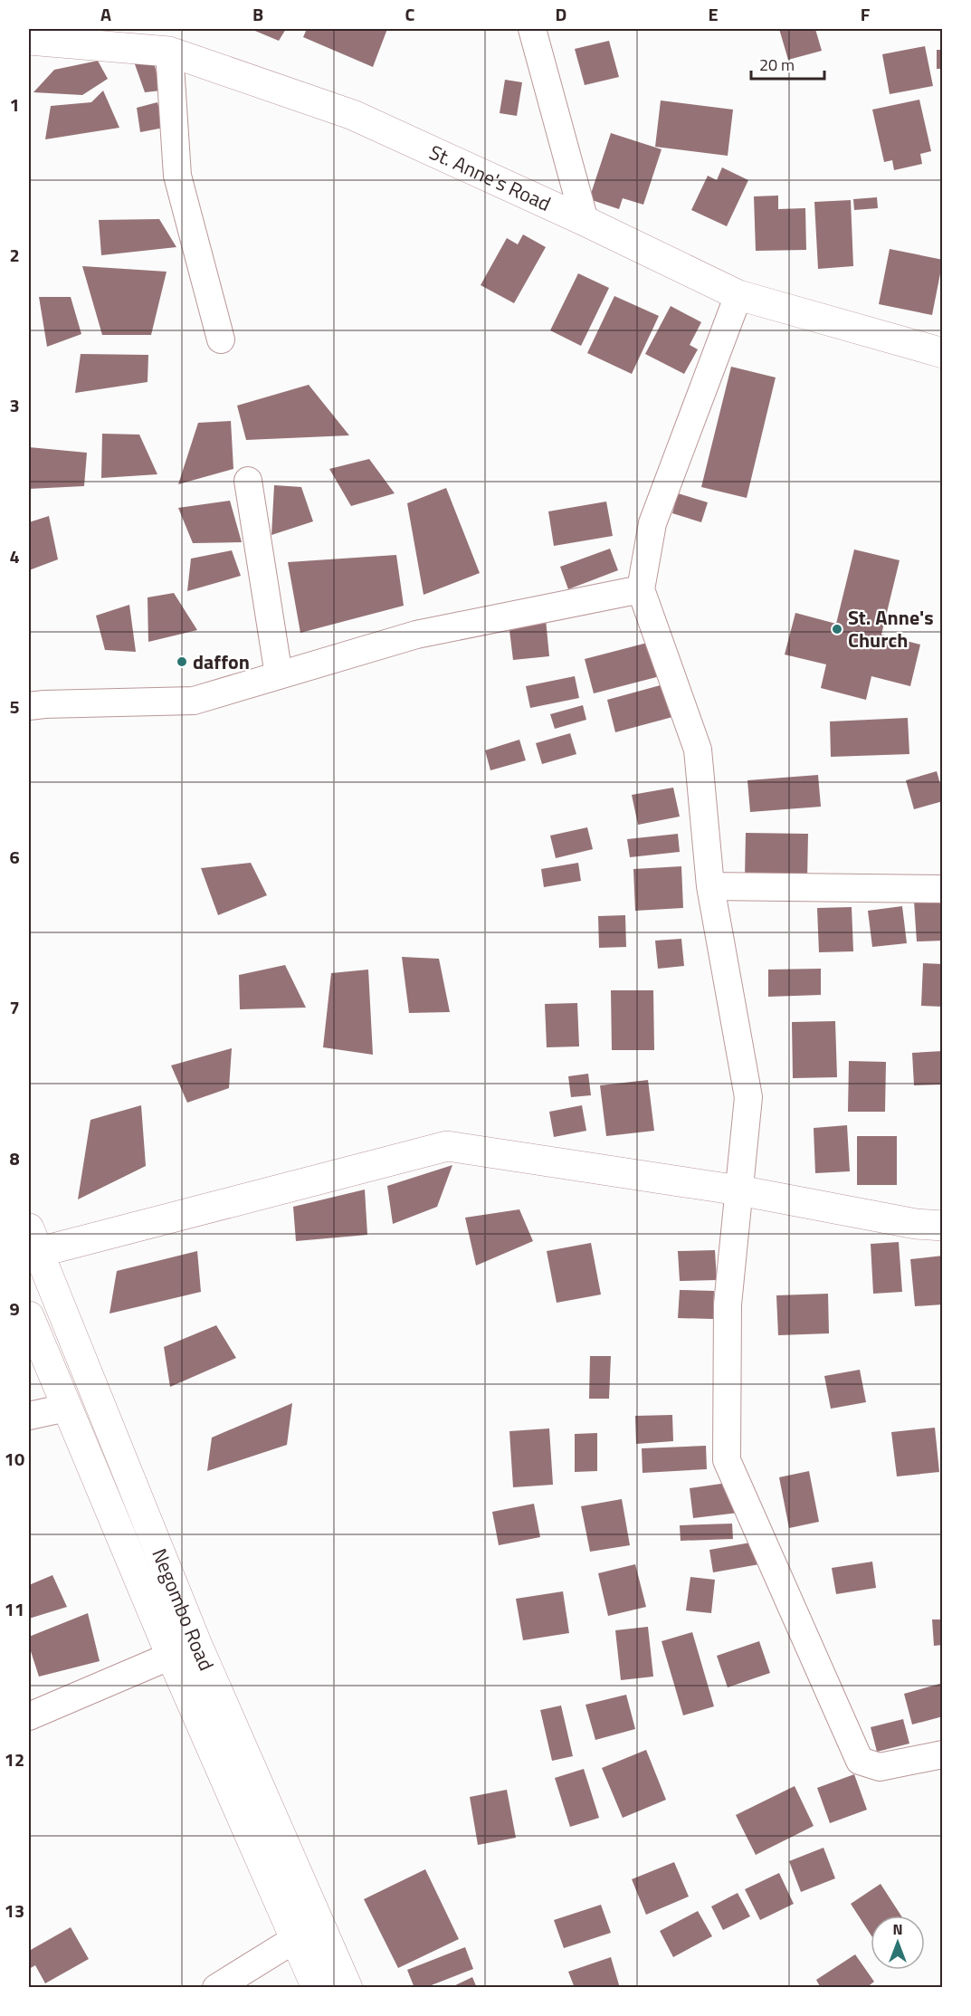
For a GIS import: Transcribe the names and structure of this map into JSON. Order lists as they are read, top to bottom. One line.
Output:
{"streets":{"main road":["St. Anne's Road","Negombo Road"]},"places":["St. Anne's Church","daffon"],"scale_bar":"20 m","north":"top","grid":{"columns":["A","B","C","D","E","F"],"rows":["1","2","3","4","5","6","7","8","9","10","11","12","13"]}}
